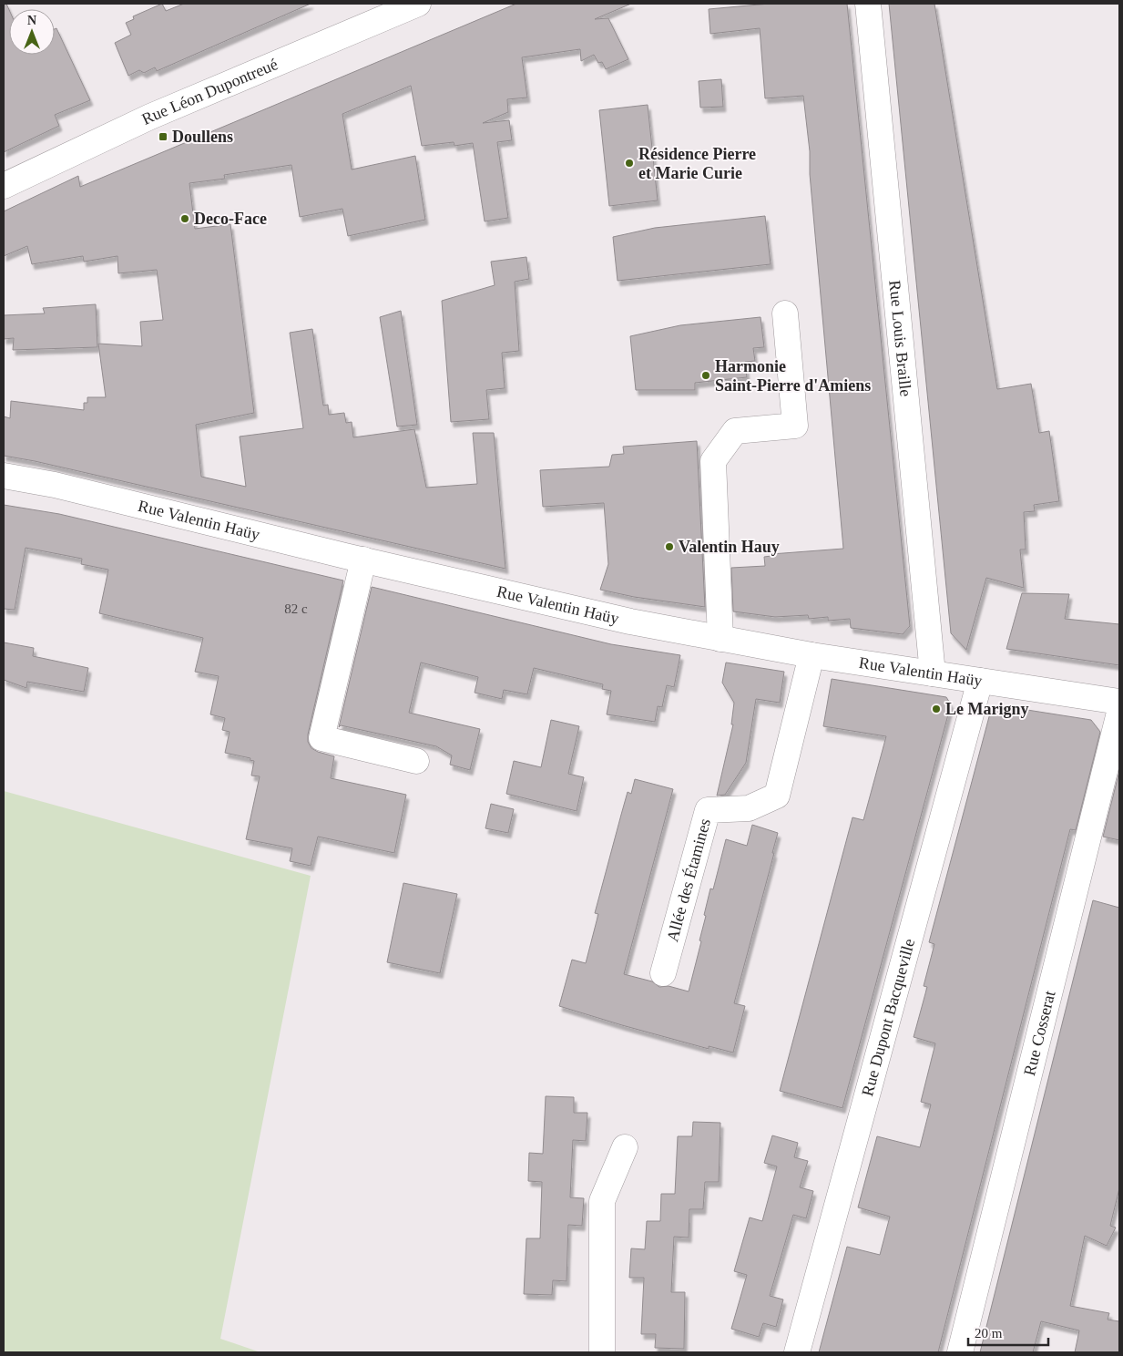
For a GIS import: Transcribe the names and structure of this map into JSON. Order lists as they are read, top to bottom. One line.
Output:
{"streets":{"street":["Rue Léon Dupontreué","Rue Louis Braille","Rue Valentin Haüy","Allée des Étamines","Rue Dupont Bacqueville","Rue Cosserat"]},"crossings":[["Rue Louis Braille","Rue Valentin Haüy"],["Rue Valentin Haüy","Allée des Étamines"],["Rue Valentin Haüy","Rue Dupont Bacqueville"]],"places":{"transit":["Doullens"],"other":["Résidence Pierre et Marie Curie","Deco-Face","Harmonie Saint-Pierre d'Amiens","Valentin Hauy","Le Marigny"]},"house_numbers":["82 c"],"scale_bar":"20 m","north":"top"}
